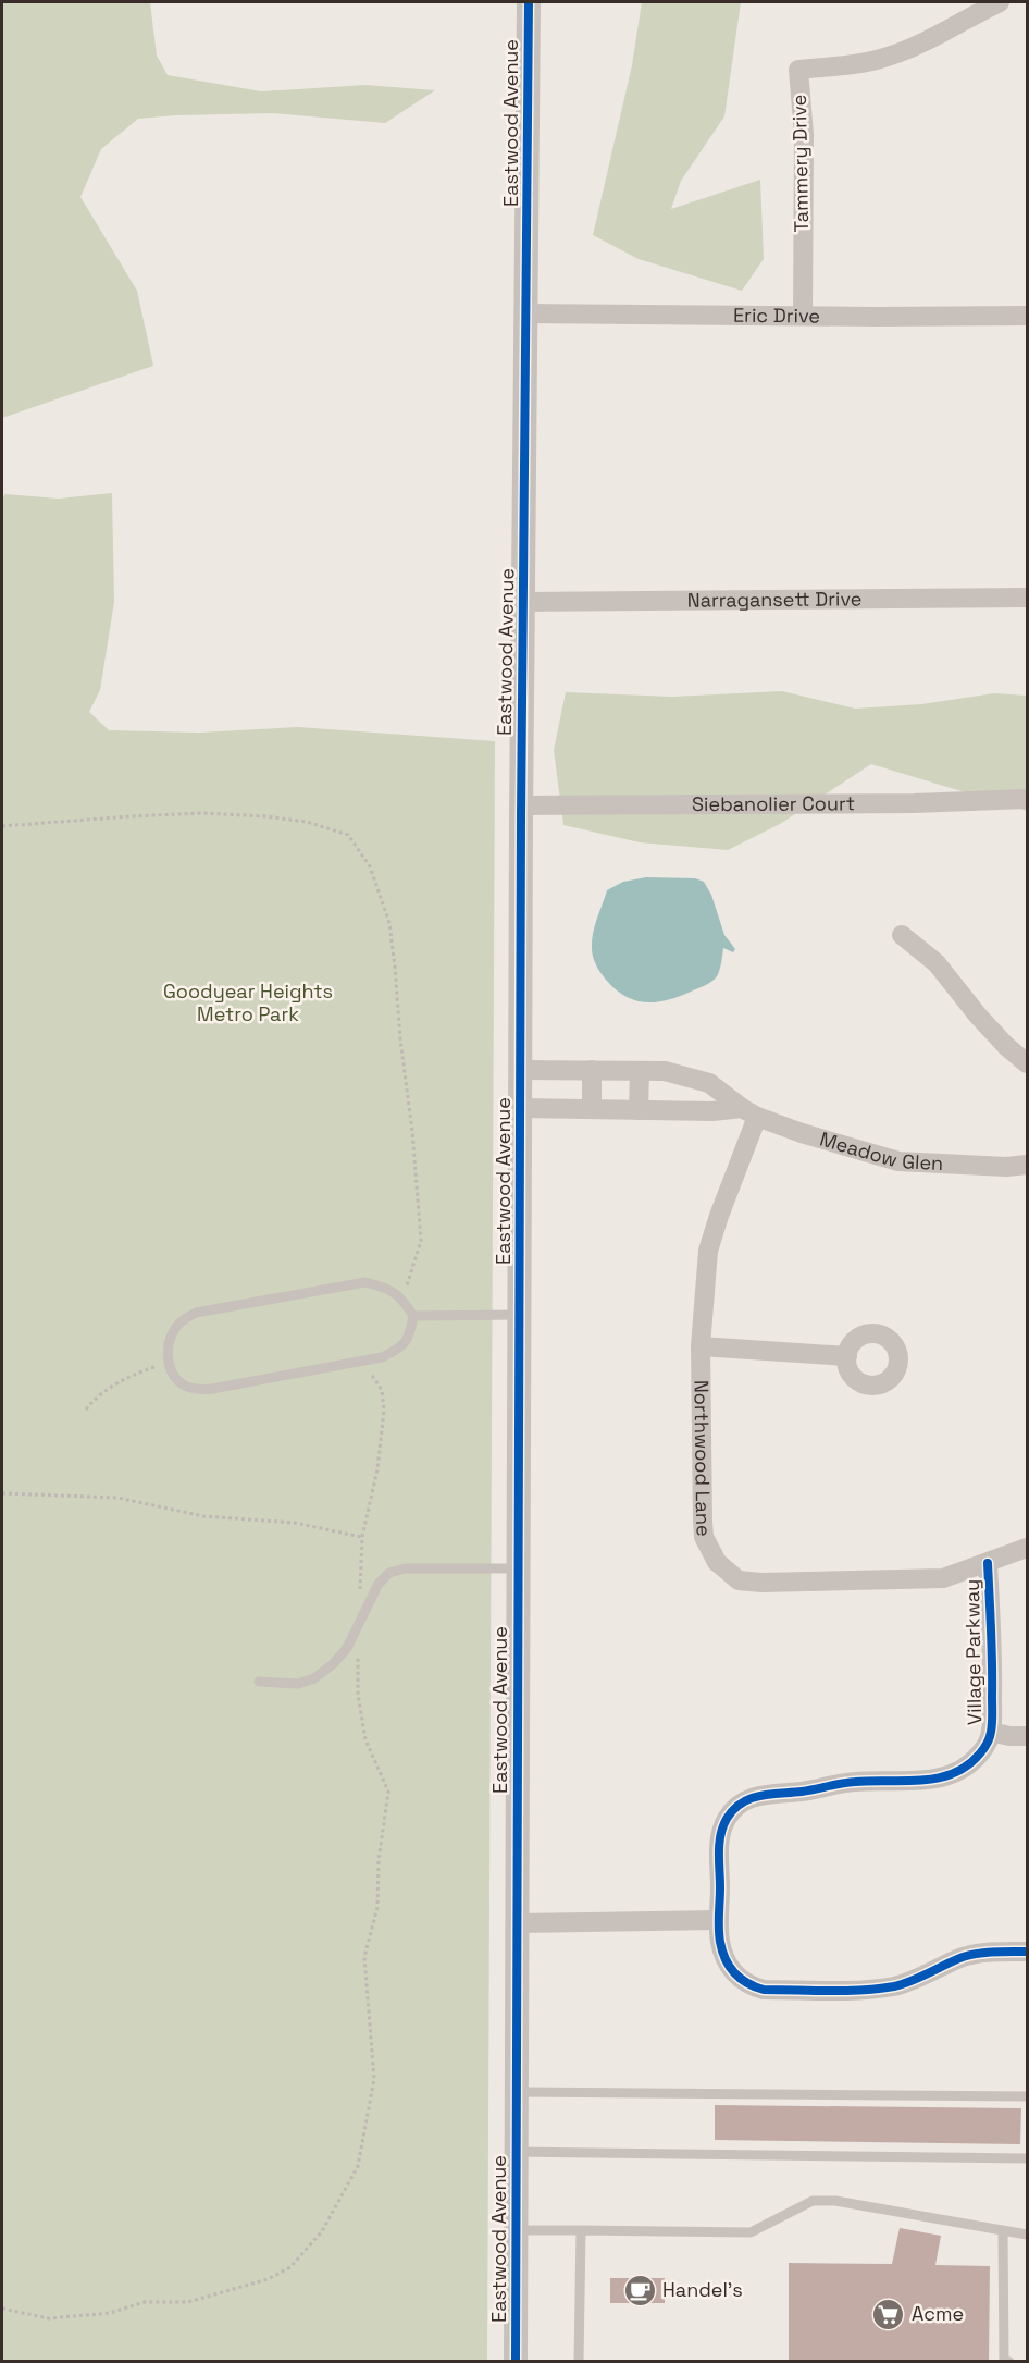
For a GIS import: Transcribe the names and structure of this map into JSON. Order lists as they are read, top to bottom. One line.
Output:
{"streets":{"street":["Eastwood Avenue","Tammery Drive","Eric Drive","Narragansett Drive","Siebanolier Court","Meadow Glen","Northwood Lane","Village Parkway"]},"crossings":[["Eastwood Avenue","Eric Drive"],["Eastwood Avenue","Narragansett Drive"],["Eastwood Avenue","Siebanolier Court"],["Eastwood Avenue","Meadow Glen"],["Tammery Drive","Eric Drive"],["Meadow Glen","Northwood Lane"],["Northwood Lane","Village Parkway"]],"parks":["Goodyear Heights Metro Park"],"places":{"cafe":["Handel's"],"supermarket":["Acme"]}}
